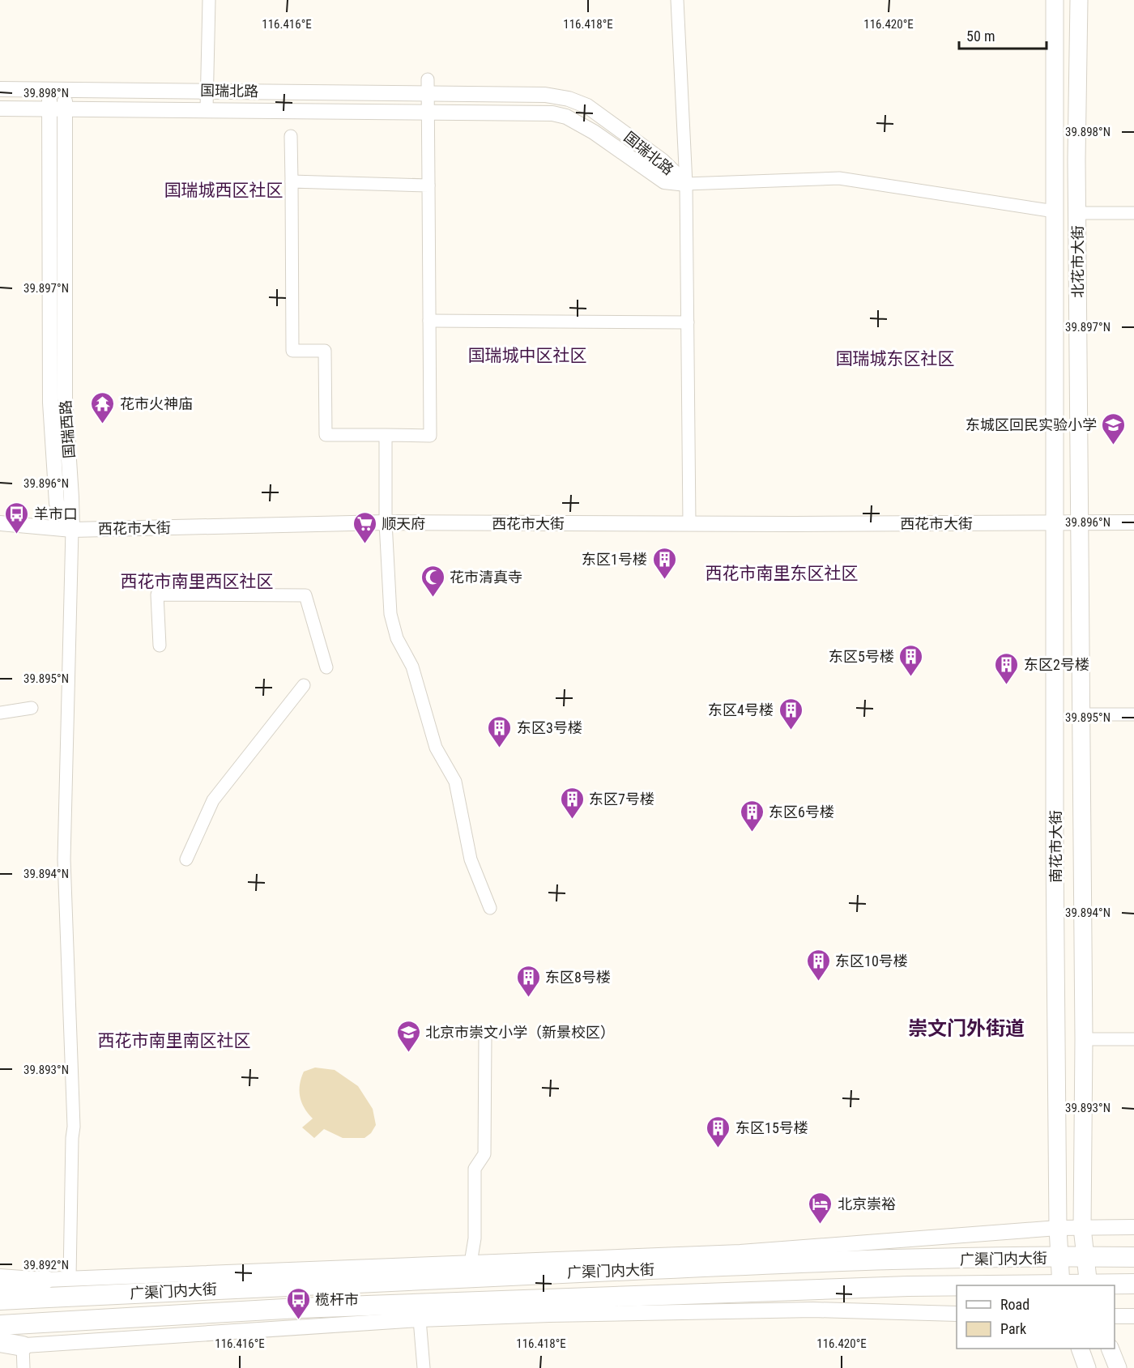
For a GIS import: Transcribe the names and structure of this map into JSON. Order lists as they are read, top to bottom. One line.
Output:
{"streets":{"main road":["北花市大街","南花市大街","广渠门内大街"],"street":["国瑞北路","国瑞西路","西花市大街"]},"crossings":[["国瑞北路","国瑞西路"],["北花市大街","西花市大街"],["北花市大街","南花市大街"],["国瑞西路","西花市大街"],["西花市大街","南花市大街"],["南花市大街","广渠门内大街"]],"districts":["国瑞城西区社区","国瑞城中区社区","国瑞城东区社区","西花市南里东区社区","西花市南里西区社区","崇文门外街道","西花市南里南区社区"],"places":{"temple":["花市火神庙"],"school or university":["东城区回民实验小学","北京市崇文小学（新景校区）"],"bus stop":["羊市口","榄杆市"],"supermarket":["顺天府"],"building":["东区1号楼","东区5号楼","东区2号楼","东区4号楼","东区3号楼","东区7号楼","东区6号楼","东区10号楼","东区8号楼","东区15号楼"],"mosque":["花市清真寺"],"hotel":["北京崇裕"]},"legend":["Road","Park"],"scale_bar":"50 m","coordinates":["116.416°E","116.418°E","116.420°E","39.898°N","39.897°N","39.896°N","39.895°N","39.894°N","39.893°N","39.892°N"]}
